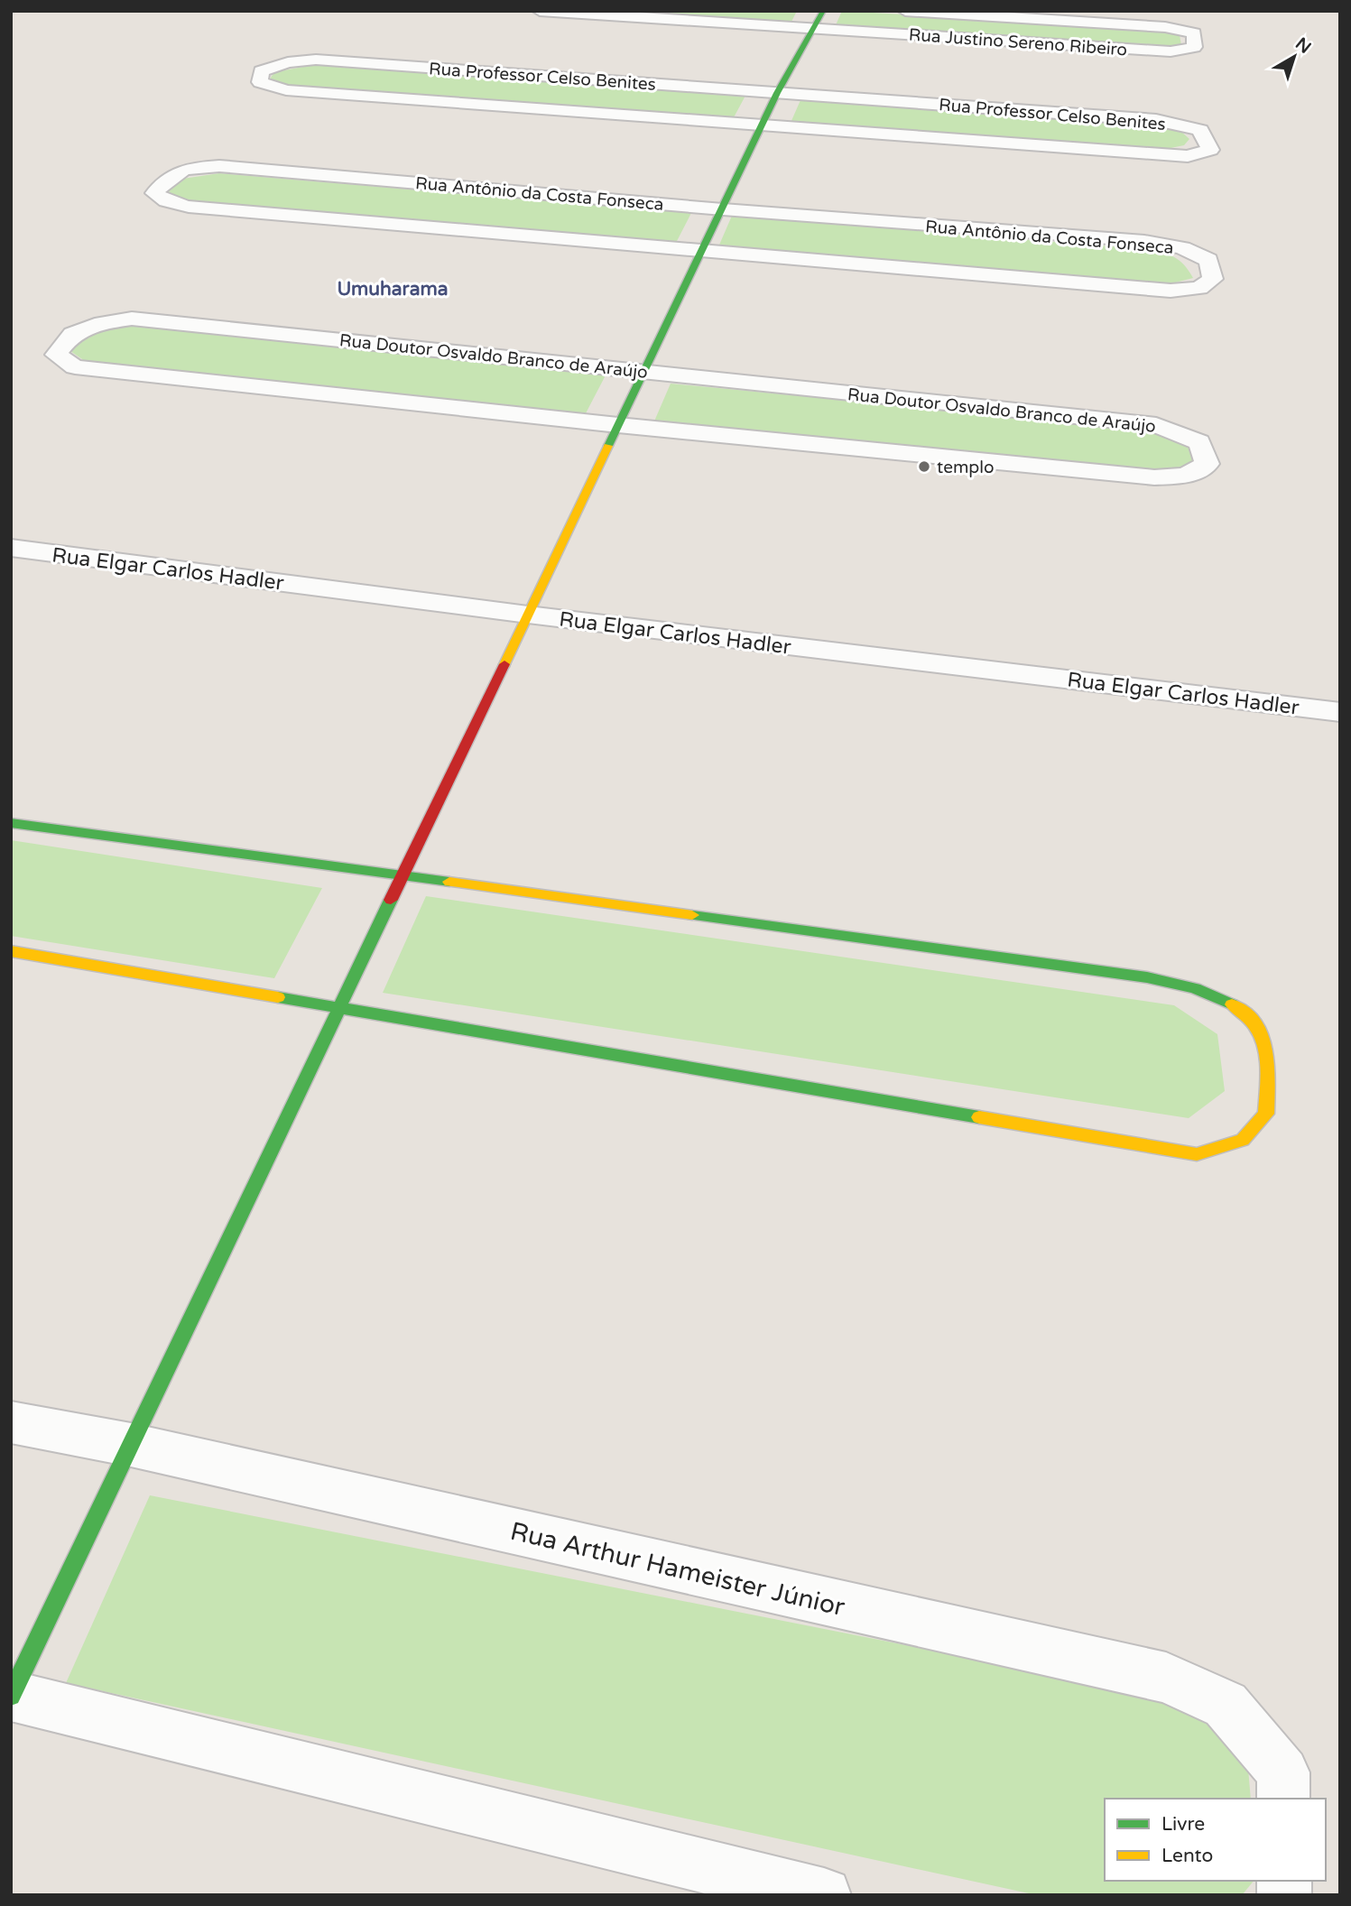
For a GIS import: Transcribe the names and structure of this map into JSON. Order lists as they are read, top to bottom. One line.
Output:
{"streets":{"street":["Rua Justino Sereno Ribeiro","Rua Professor Celso Benites","Rua Antônio da Costa Fonseca","Rua Doutor Osvaldo Branco de Araújo","Rua Elgar Carlos Hadler","Rua Arthur Hameister Júnior"]},"districts":["Umuharama"],"places":["templo"],"legend":["Livre","Lento"],"north":"top right"}
